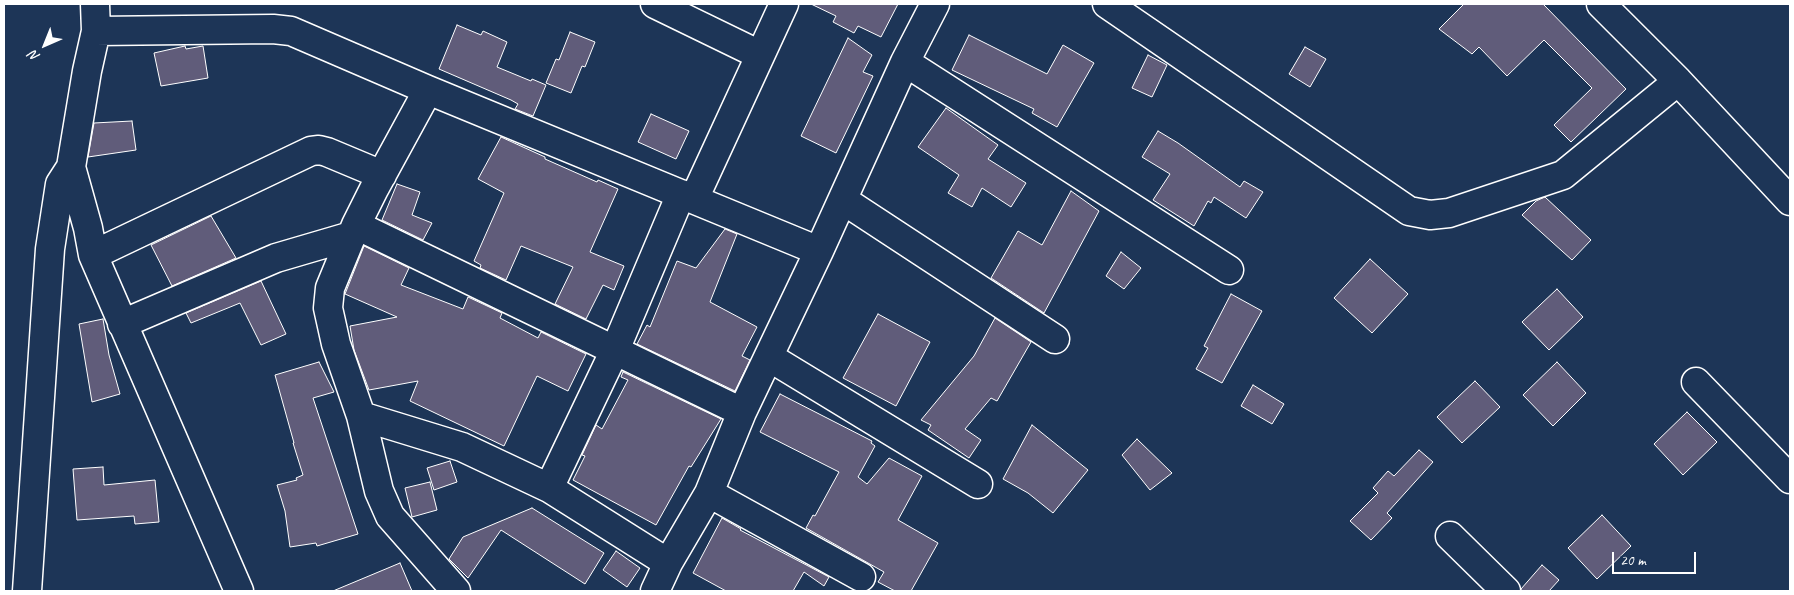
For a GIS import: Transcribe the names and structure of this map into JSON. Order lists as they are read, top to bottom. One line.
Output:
{"scale_bar":"20 m","north":"bottom left"}
